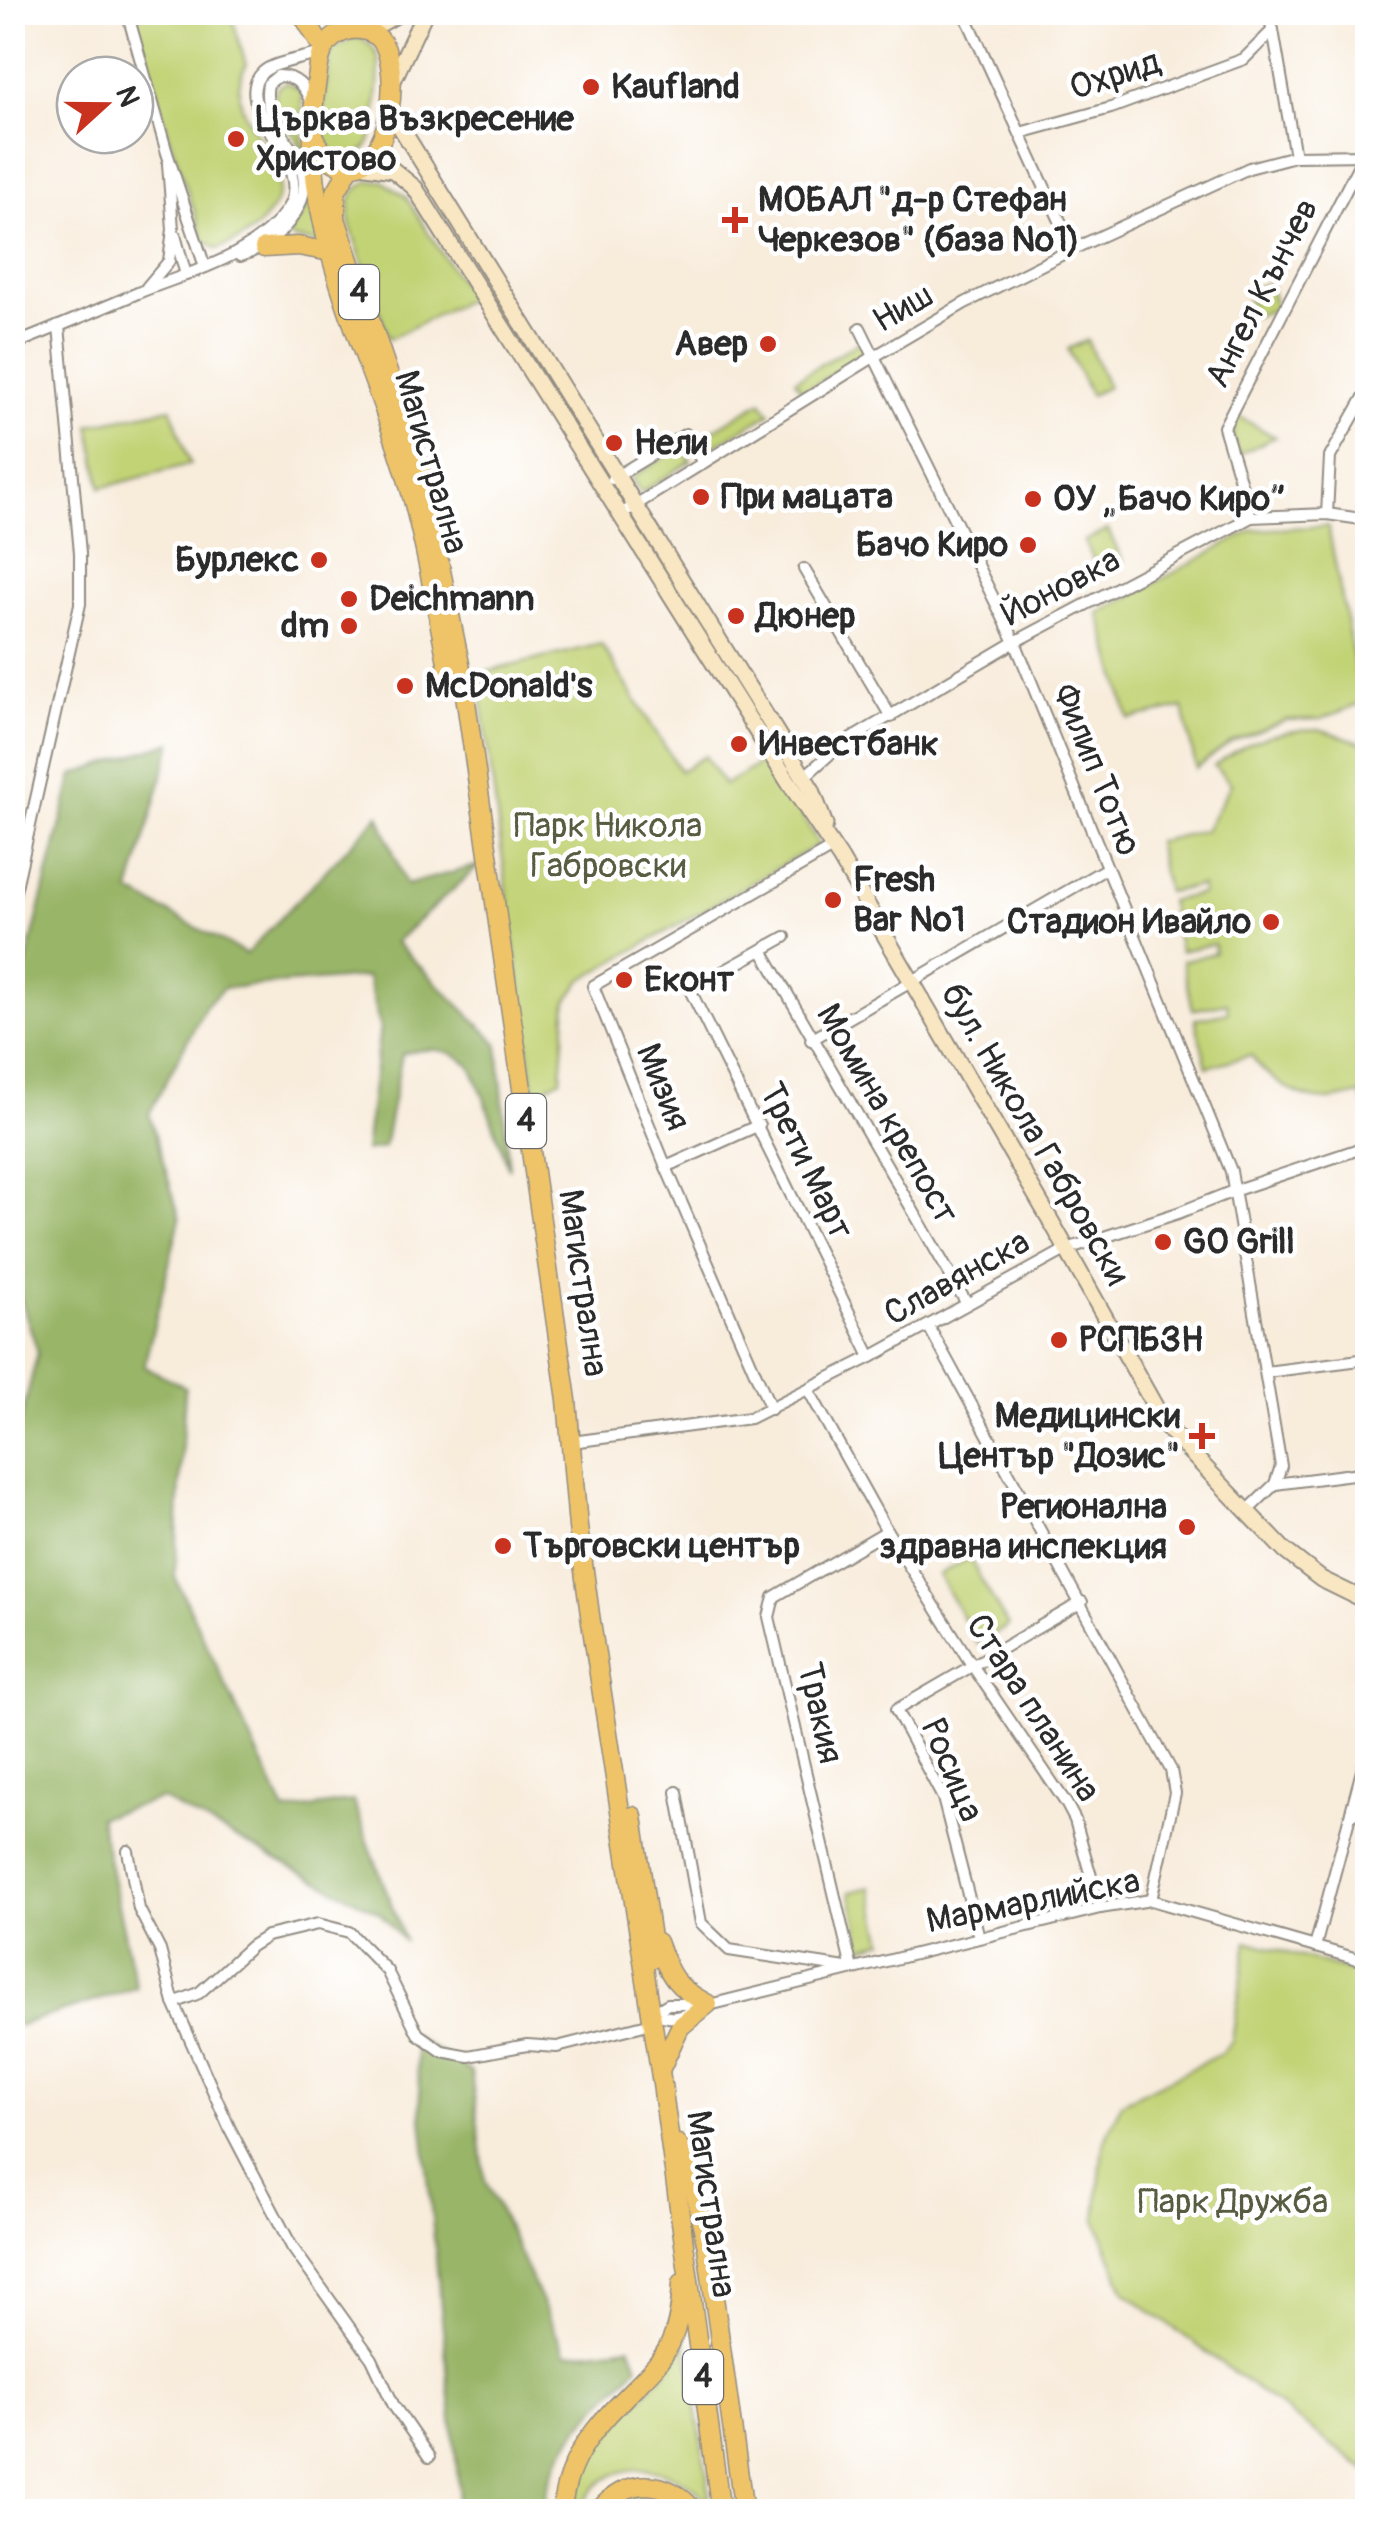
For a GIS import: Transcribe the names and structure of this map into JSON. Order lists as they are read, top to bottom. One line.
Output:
{"streets":{"main road":["4","Магистрална"],"street":["Охрид","Ангел Кънчев","Ниш","Йоновка","Филип Тотю","Мизия","Момина крепост","бул. Никола Габровски","Трети Март","Славянска","Стара планина","Тракия","Росица","Мармарлийска"]},"crossings":[["Ангел Кънчев","Ниш"],["Ангел Кънчев","Йоновка"],["Ниш","Филип Тотю"],["Ниш","бул. Никола Габровски"],["Магистрална","бул. Никола Габровски"],["Магистрална","Славянска"],["Магистрална","Мармарлийска"],["Йоновка","Филип Тотю"],["Йоновка","бул. Никола Габровски"],["Филип Тотю","Славянска"],["Мизия","бул. Никола Габровски"],["Мизия","Славянска"],["Момина крепост","Трети Март"],["Момина крепост","Славянска"],["бул. Никола Габровски","Славянска"],["Трети Март","Славянска"],["Славянска","Стара планина"],["Стара планина","Тракия"],["Стара планина","Росица"],["Стара планина","Мармарлийска"],["Тракия","Мармарлийска"],["Росица","Мармарлийска"]],"parks":["Парк Никола Габровски","Парк Дружба"],"places":{"other":["Kaufland","Църква Възкресение Христово","Авер","Нели","При мацата","ОУ „Бачо Киро”","Бачо Киро","Бурлекс","Deichmann","Дюнер","dm","McDonald's","Инвестбанк","Fresh Bar №1","Стадион Ивайло","Еконт","GO Grill","РСПБЗН","Регионална здравна инспекция","Търговски център"],"health":["МОБАЛ \"д-р Стефан Черкезов\" (база №1)","Медицински Център \"Дозис\""]},"north":"right"}
